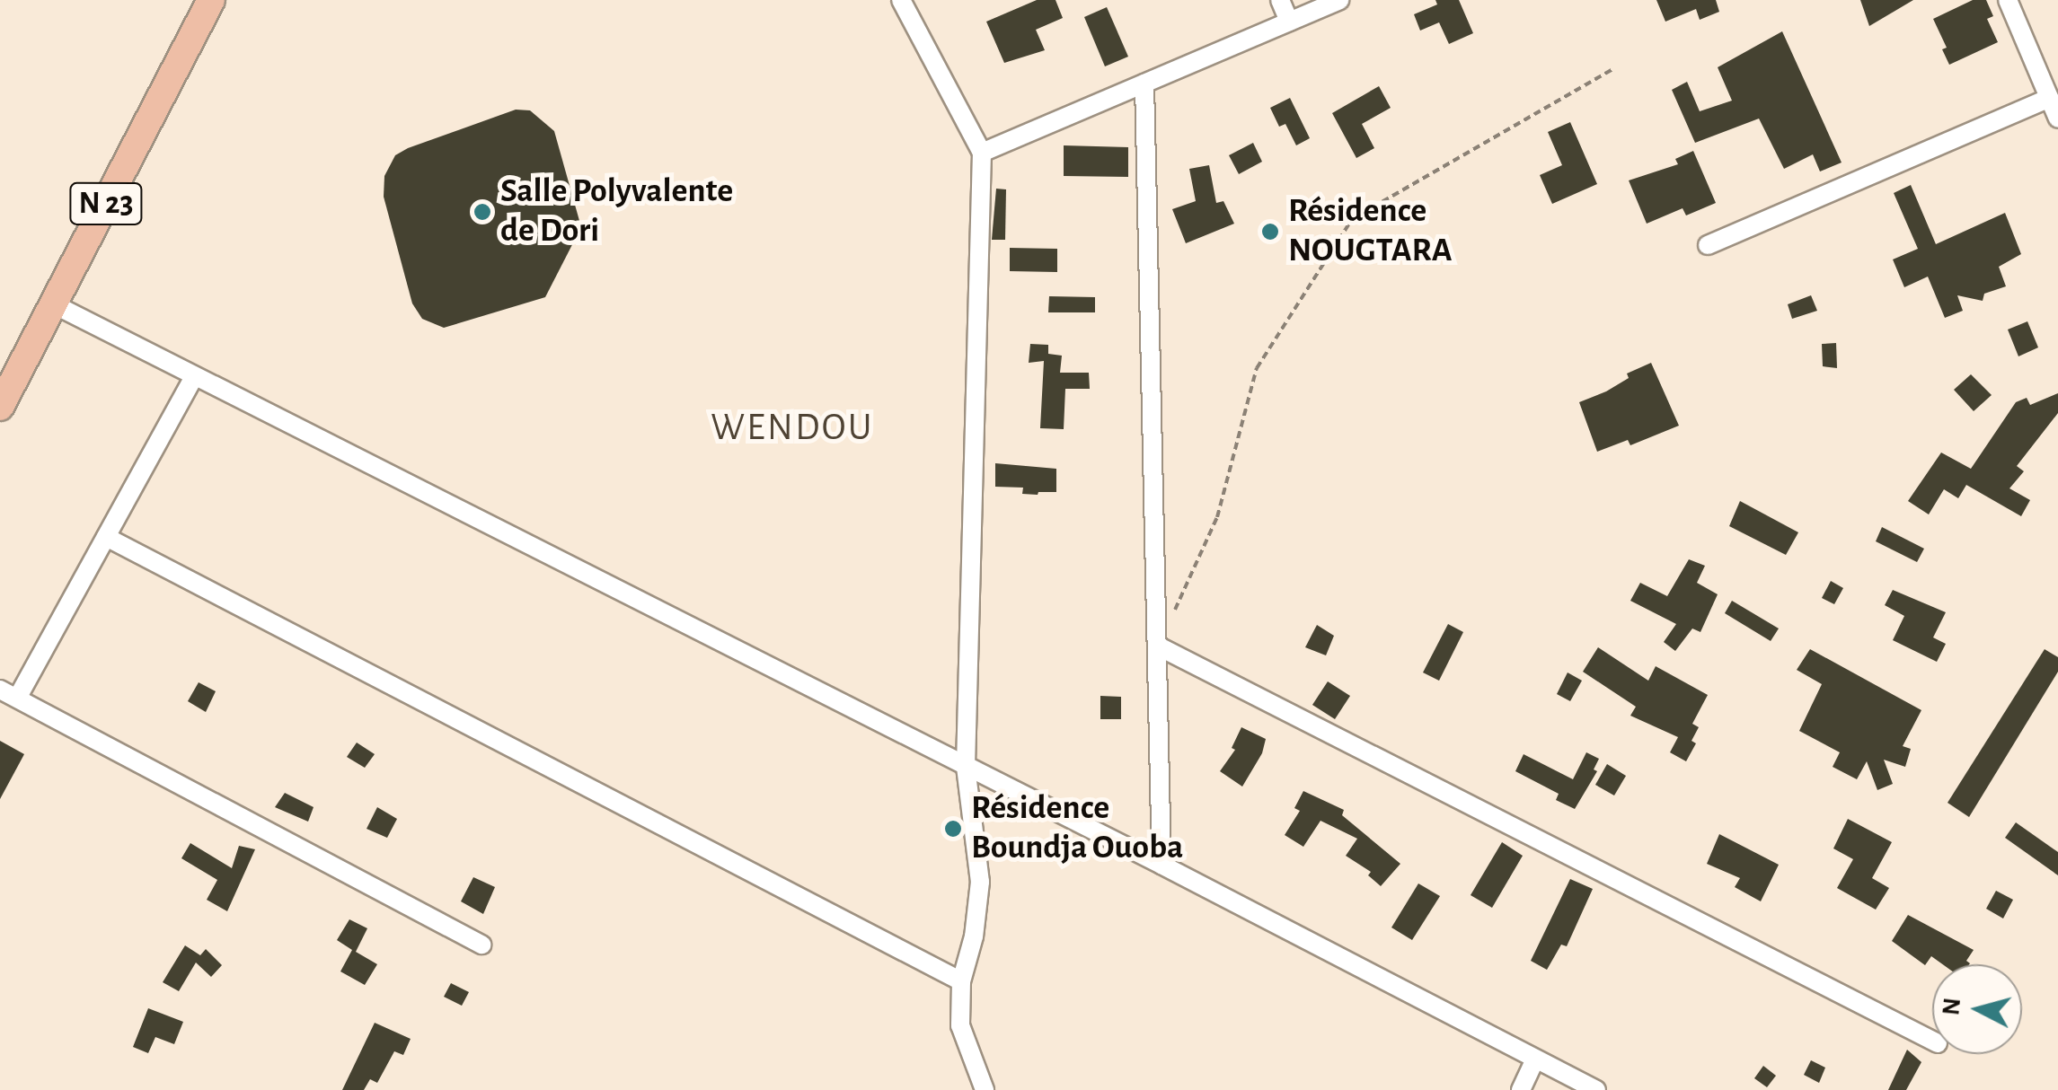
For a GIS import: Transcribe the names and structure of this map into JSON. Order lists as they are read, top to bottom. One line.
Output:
{"streets":{"main road":["N 23"]},"districts":["WENDOU"],"places":["Salle Polyvalente de Dori","Résidence NOUGTARA","Résidence Boundja Ouoba"],"north":"left"}
